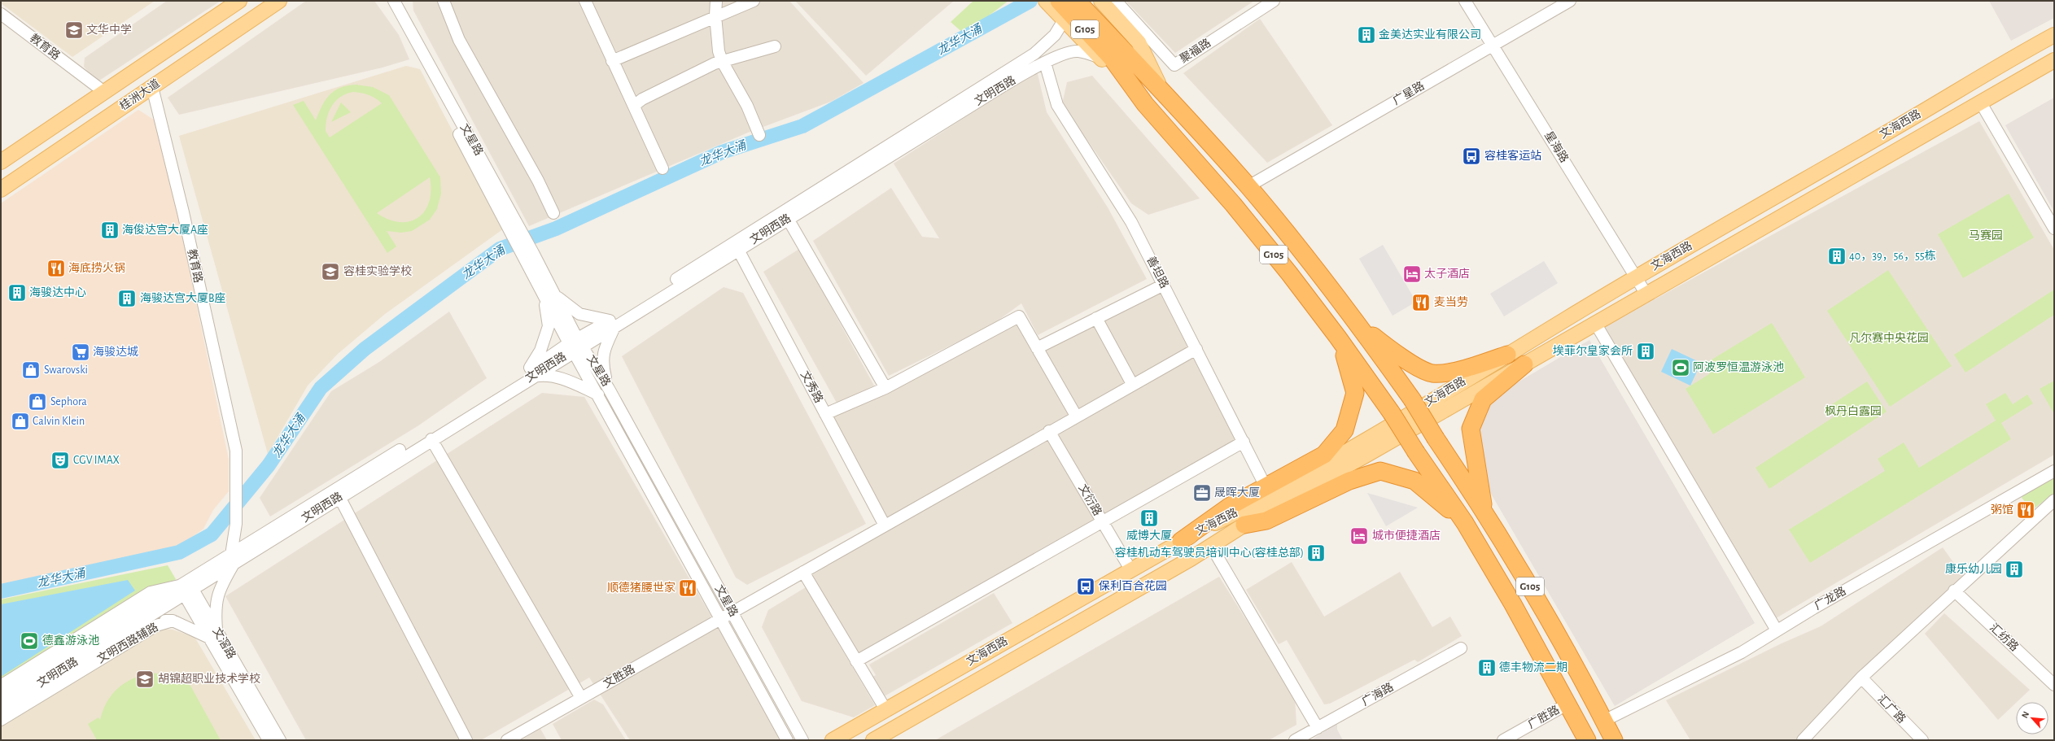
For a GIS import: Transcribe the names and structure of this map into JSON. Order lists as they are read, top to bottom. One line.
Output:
{"streets":{"highway":["G105"],"main road":["桂洲大道","文海西路"],"street":["教育路","聚福路","文明西路","广星路","文星路","星海路","善坦路","文秀路","文衍路","广龙路","汇纺路","文明西路辅路","文滘路","文胜路","广海路","汇广路","广胜路"]},"crossings":[["G105","文明西路"],["G105","广龙路"],["G105","广胜路"],["教育路","文明西路"],["教育路","桂洲大道"],["文明西路","文星路"],["文明西路","善坦路"],["文明西路","文秀路"],["文明西路","文滘路"],["广星路","星海路"],["文海西路","星海路"],["文海西路","文衍路"],["文星路","文胜路"],["善坦路","文胜路"],["文秀路","文胜路"],["文衍路","文胜路"]],"water":["龙华大涌"],"parks":["马赛园","凡尔赛中央花园","枫丹白露园"],"places":{"school or university":["文华中学","容桂实验学校","胡锦超职业技术学校"],"building":["金美达实业有限公司","海俊达宫大厦A座","40，39，56，55栋","海骏达中心","海骏达宫大厦B座","埃菲尔皇家会所","威博大厦","容桂机动车驾驶员培训中心(容桂总部)","康乐幼儿园","德丰物流二期"],"bus stop":["容桂客运站","保利百合花园"],"restaurant":["海底捞火锅","麦当劳","粥馆","顺德猪腰世家"],"hotel":["太子酒店","城市便捷酒店"],"supermarket":["海骏达城"],"sports":["阿波罗恒温游泳池","德鑫游泳池"],"shop":["Swarovski","Sephora","Calvin Klein"],"theatre":["CGV IMAX"],"office":["晟晖大厦"]},"north":"top left"}
